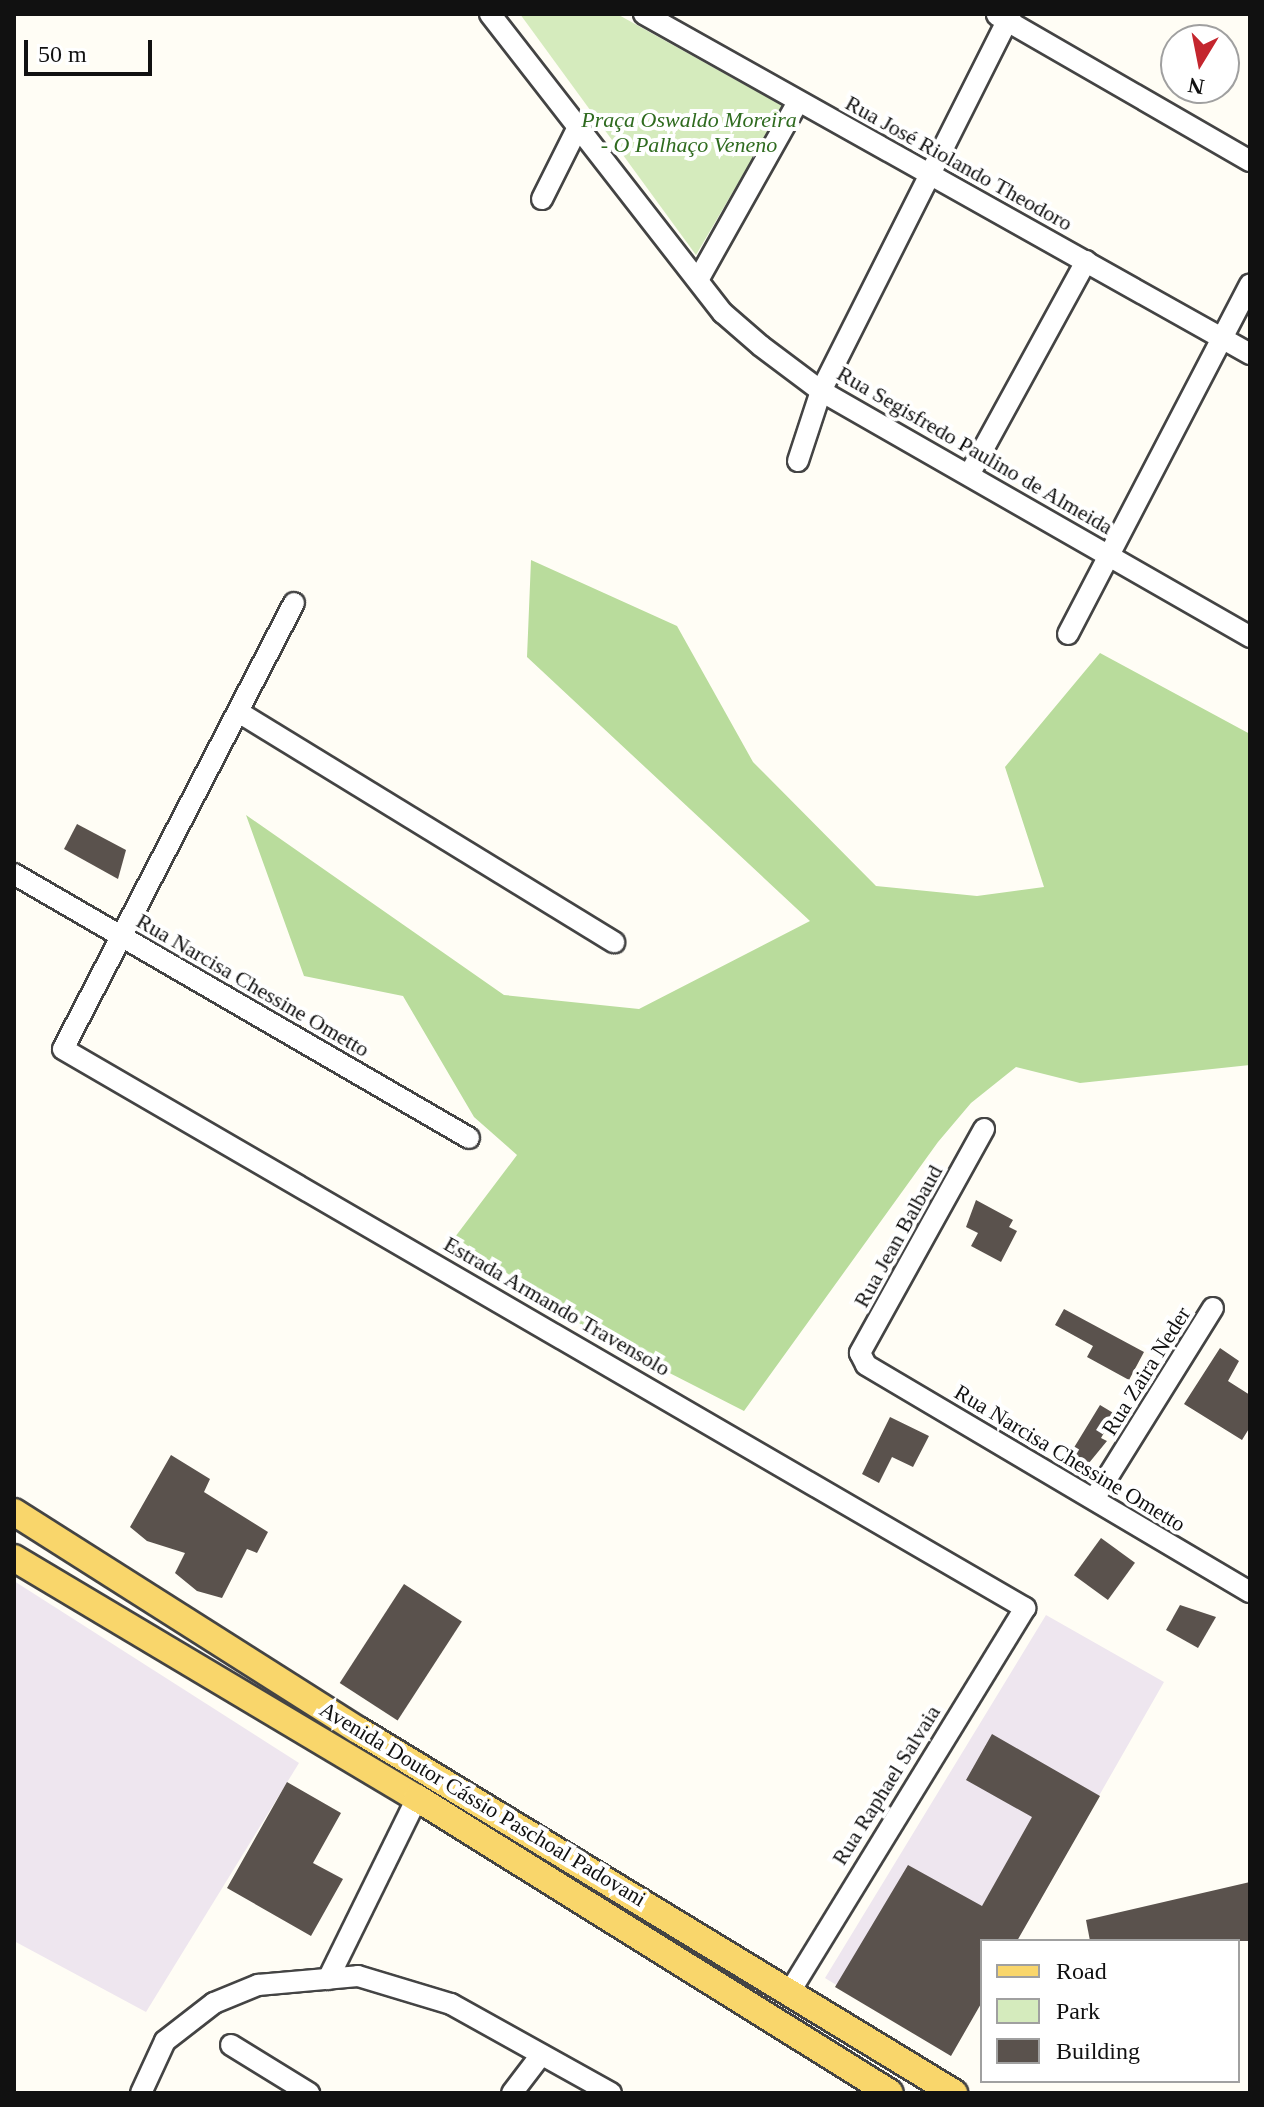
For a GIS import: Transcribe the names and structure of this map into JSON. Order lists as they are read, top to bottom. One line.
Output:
{"streets":{"main road":["Avenida Doutor Cássio Paschoal Padovani"],"street":["Rua José Riolando Theodoro","Rua Segisfredo Paulino de Almeida","Rua Narcisa Chessine Ometto","Rua Jean Balbaud","Estrada Armando Travensolo","Rua Zaira Neder","Rua Raphael Salvaia"]},"crossings":[["Rua Narcisa Chessine Ometto","Rua Jean Balbaud"],["Rua Narcisa Chessine Ometto","Estrada Armando Travensolo"],["Rua Narcisa Chessine Ometto","Rua Zaira Neder"],["Estrada Armando Travensolo","Rua Raphael Salvaia"],["Rua Raphael Salvaia","Avenida Doutor Cássio Paschoal Padovani"]],"parks":["Praça Oswaldo Moreira - O Palhaço Veneno"],"legend":["Road","Park","Building"],"scale_bar":"50 m","north":"bottom"}
